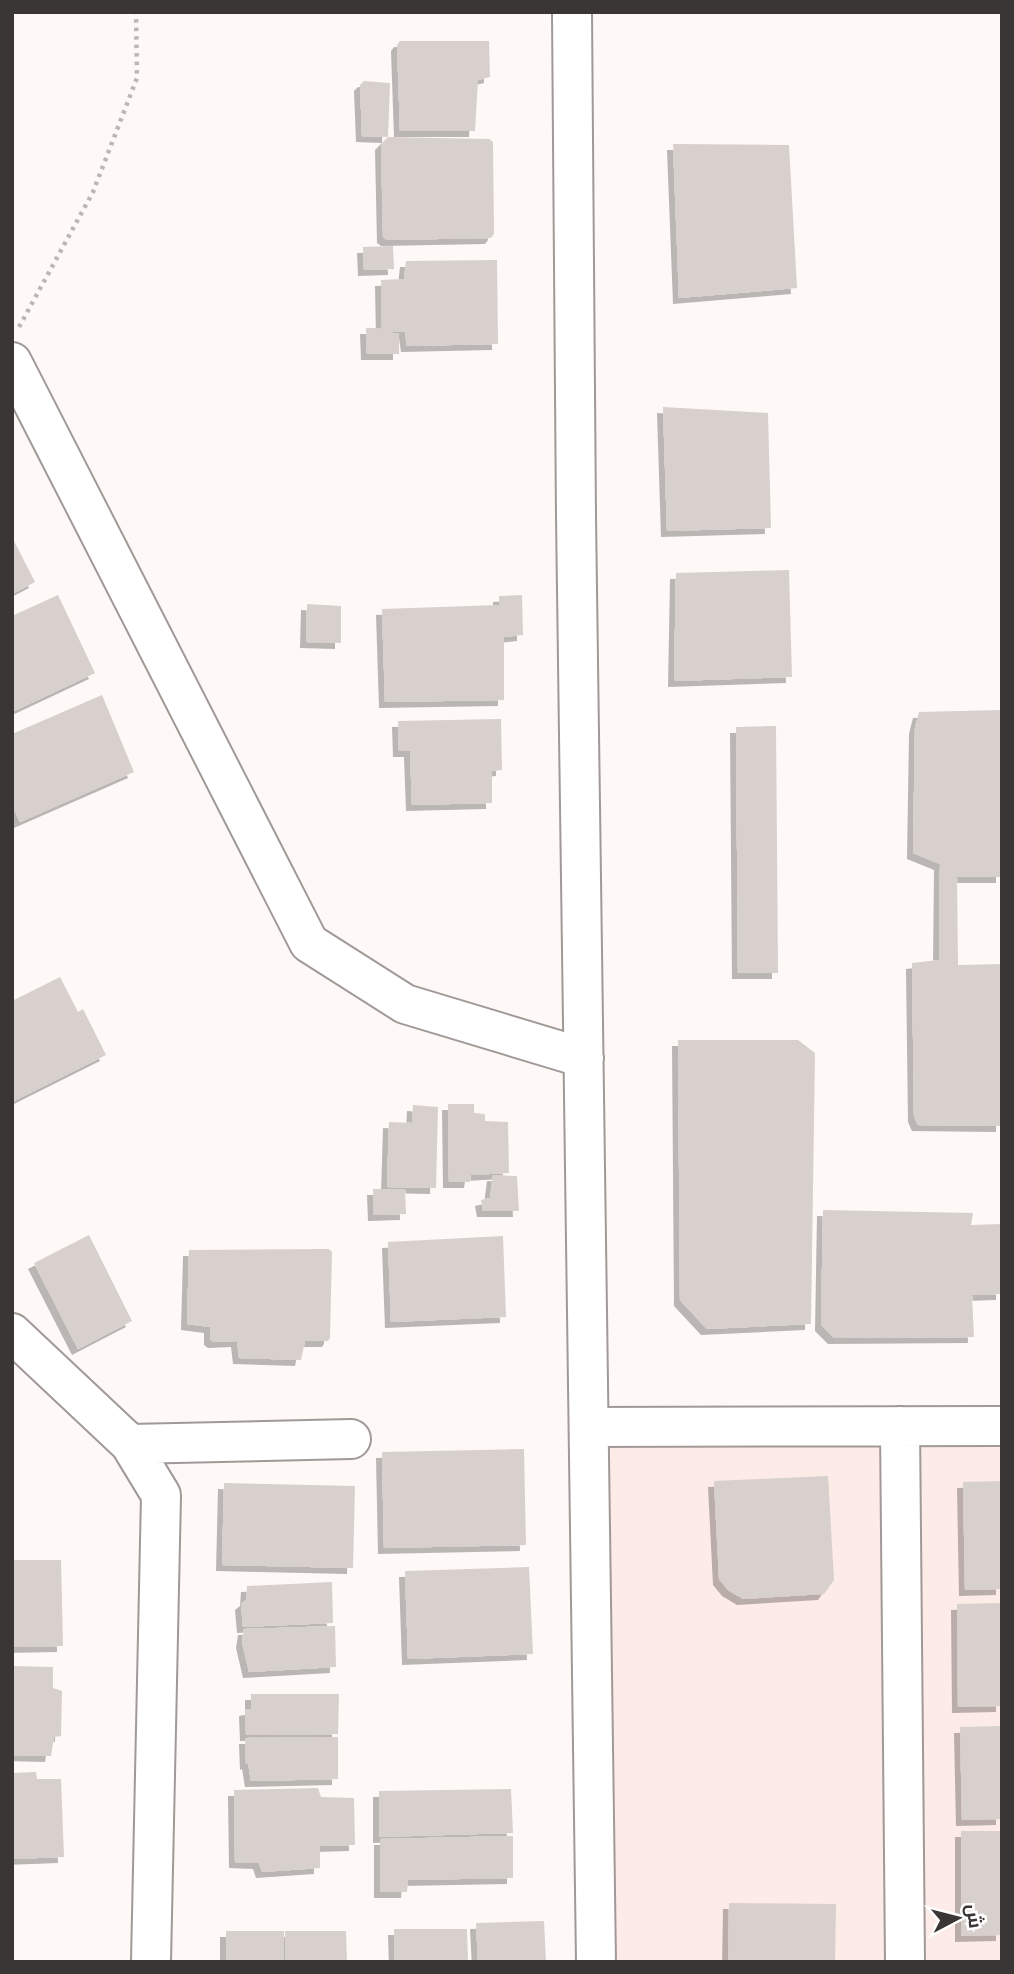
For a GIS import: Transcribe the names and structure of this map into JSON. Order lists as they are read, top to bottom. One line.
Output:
{"north":"right"}
